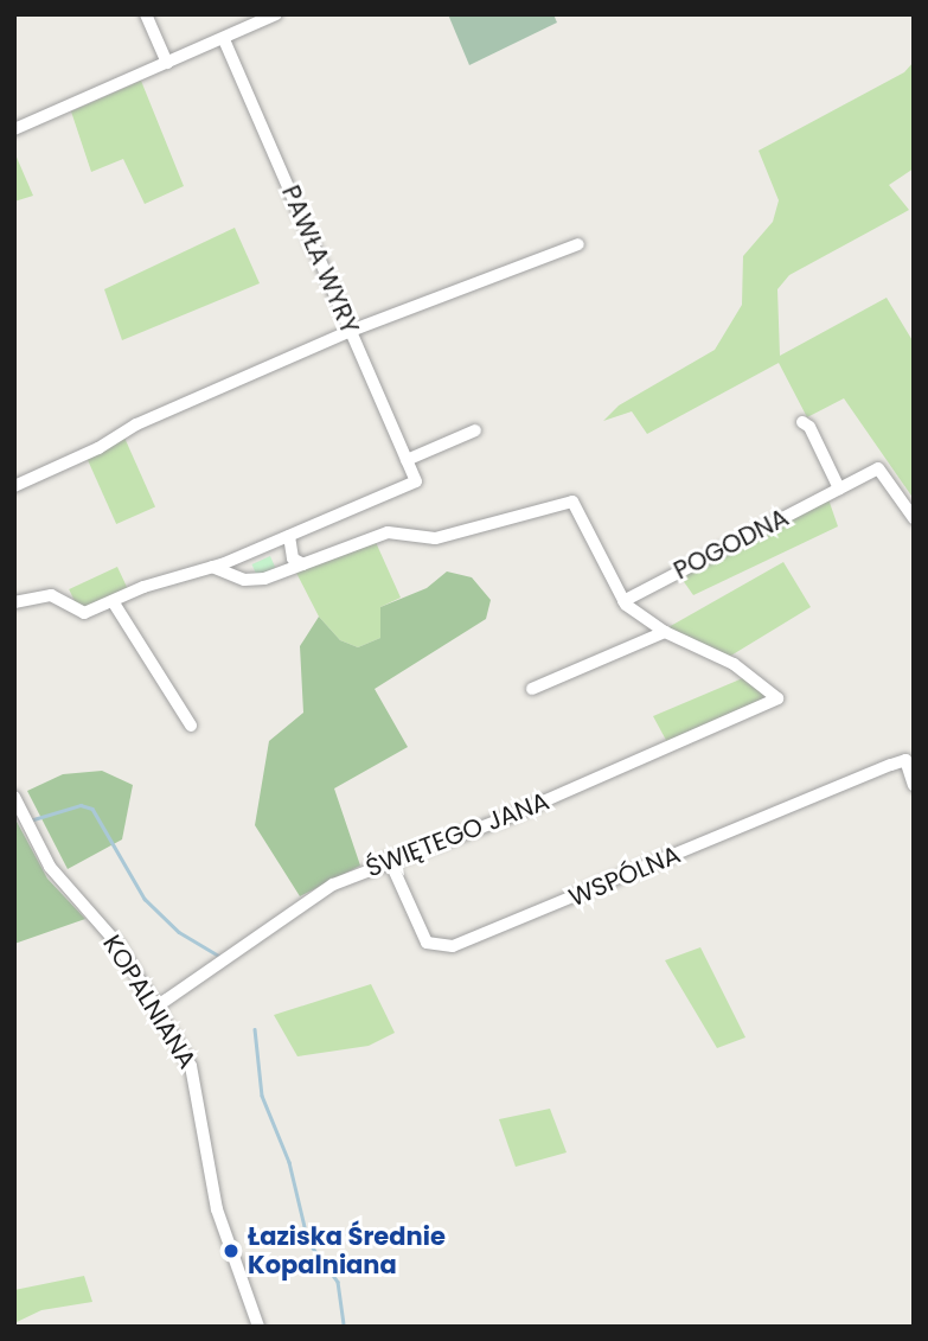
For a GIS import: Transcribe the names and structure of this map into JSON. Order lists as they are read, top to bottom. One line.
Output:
{"streets":{"street":["PAWŁA WYRY","POGODNA","ŚWIĘTEGO JANA","WSPÓLNA","KOPALNIANA"]},"crossings":[["ŚWIĘTEGO JANA","WSPÓLNA"],["ŚWIĘTEGO JANA","KOPALNIANA"]],"places":["Łaziska Średnie Kopalniana"]}
